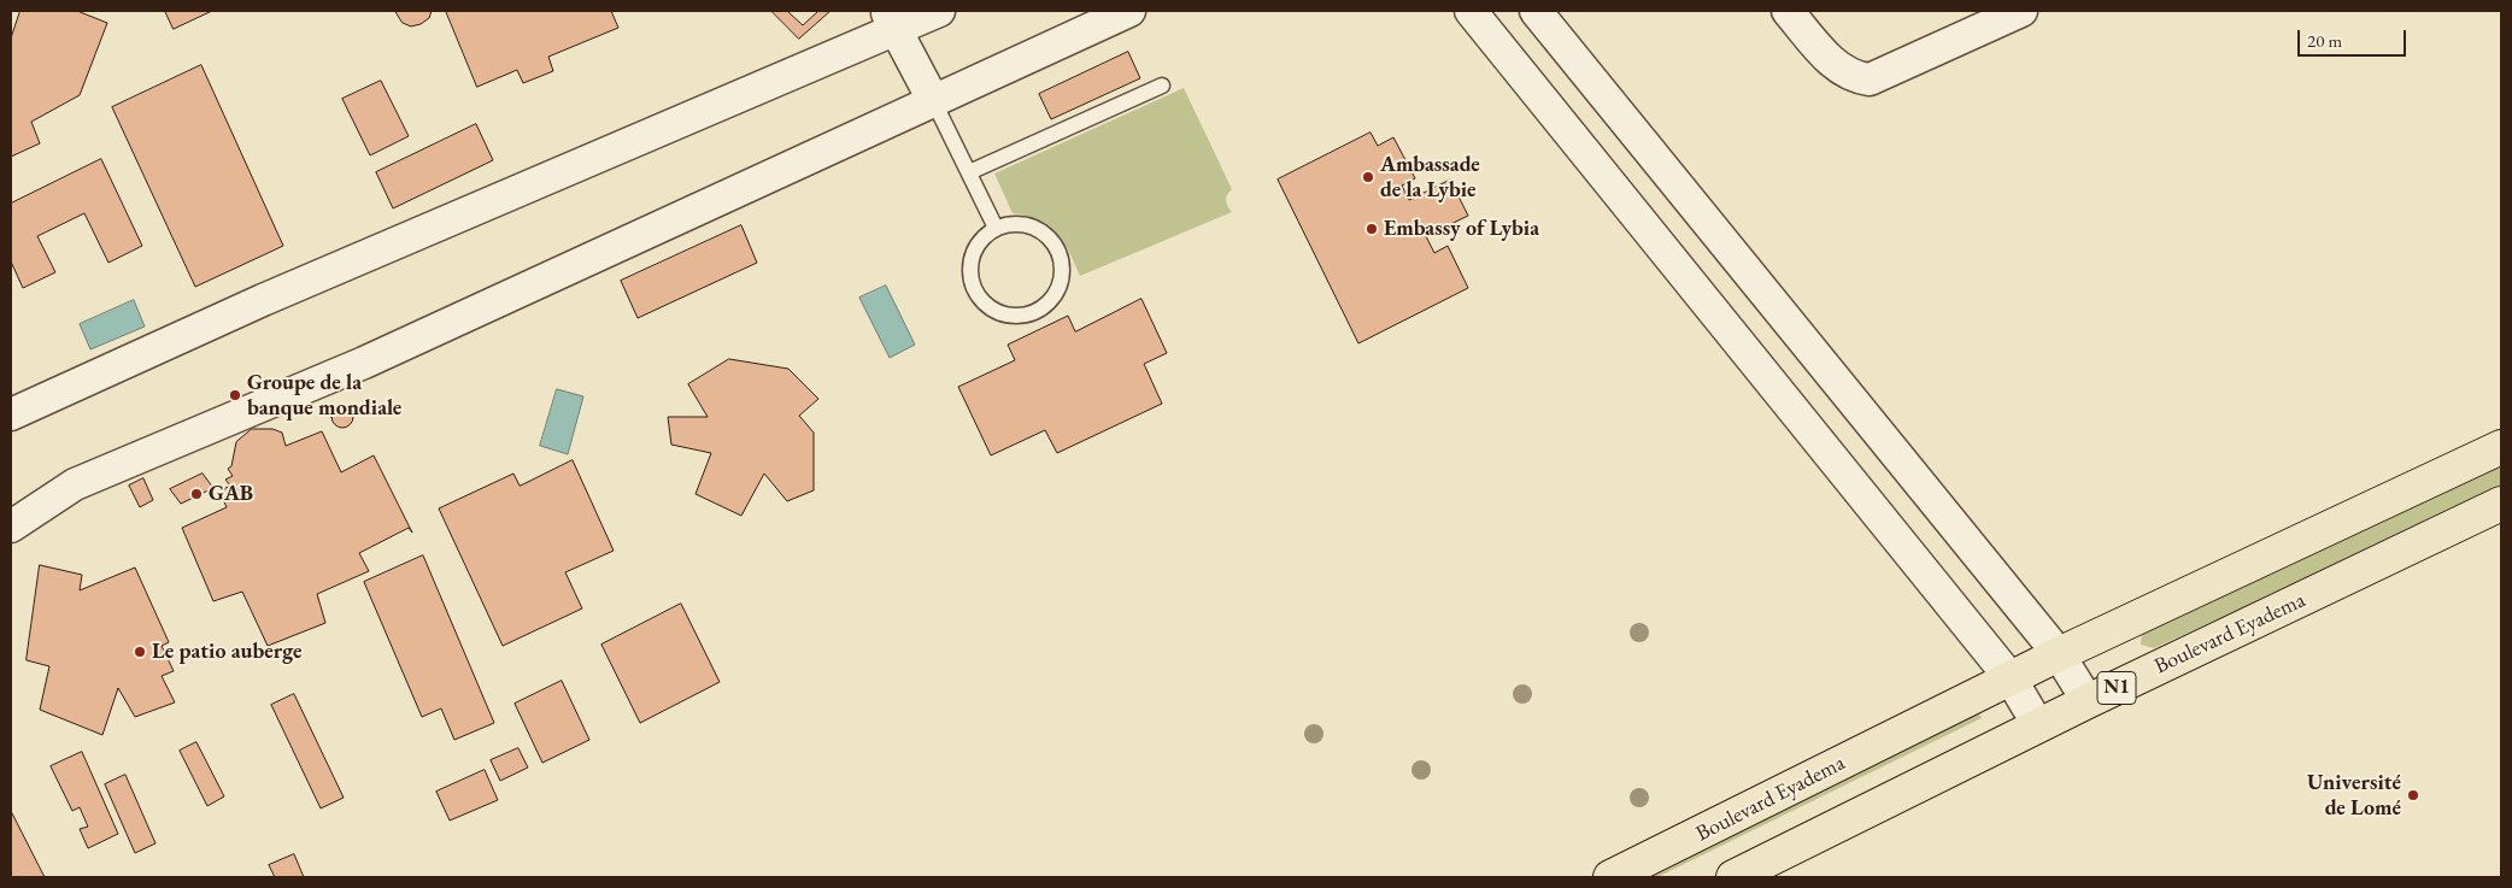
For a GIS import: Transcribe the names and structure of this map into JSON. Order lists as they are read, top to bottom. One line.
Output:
{"streets":{"highway":["Boulevard Eyadema","N1"]},"crossings":[["Boulevard Eyadema","N1"]],"places":["Ambassade de la Lybie","Embassy of Lybia","Groupe de la banque mondiale","GAB","Le patio auberge","Université de Lomé"],"scale_bar":"20 m"}
